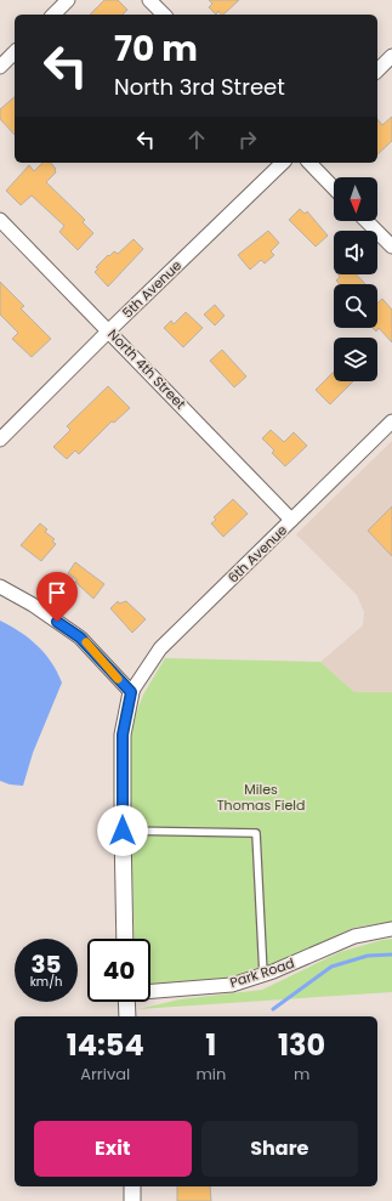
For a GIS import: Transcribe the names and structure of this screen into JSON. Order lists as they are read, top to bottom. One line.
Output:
{"streets":{"street":["5th Avenue","North 4th Street","6th Avenue","Park Road"]},"crossings":[["5th Avenue","North 4th Street"],["North 4th Street","6th Avenue"]],"parks":["Miles Thomas Field"],"north":"bottom","page":{"turn":["70 m","North 3rd Street"],"speed":"35 km/h","limit":"40","eta":["14:54","Arrival","1","min","130","m"],"buttons":["Exit","Share"]}}
